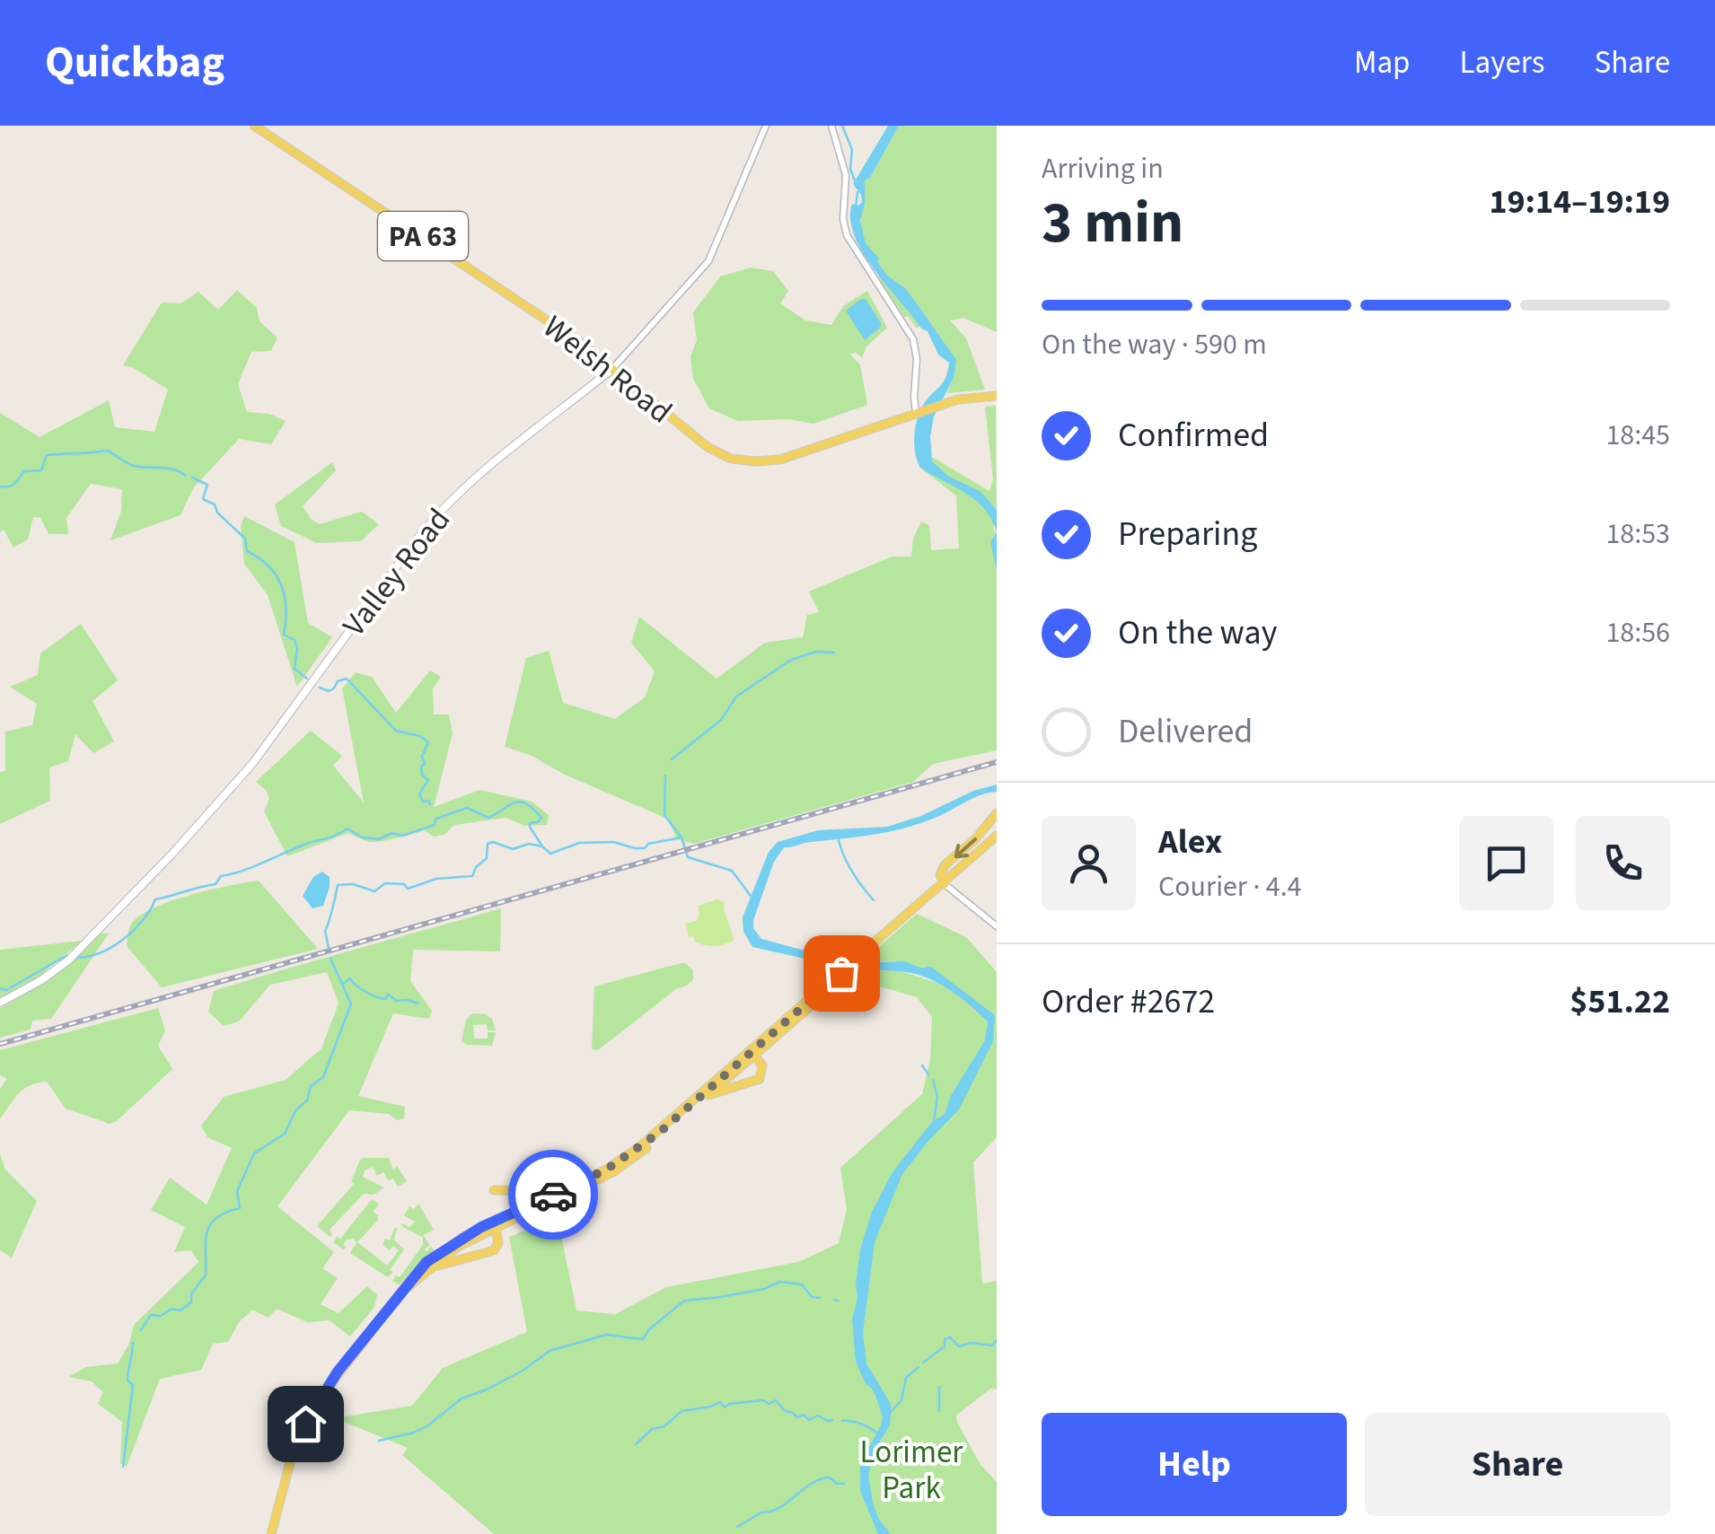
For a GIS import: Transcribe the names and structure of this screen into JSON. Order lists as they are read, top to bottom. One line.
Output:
{"streets":{"main road":["PA 63","Welsh Road","Valley Road"]},"crossings":[["Welsh Road","Valley Road"]],"parks":["Lorimer Park"],"page":{"header":"Quickbag","nav":["Map","Layers","Share"],"heading":["3 min","Arriving in","19:14–19:19"],"panel":["Alex","Courier · 4.4","Order #2672","$51.22"],"bar":"On the way · 590 m","list":[["Confirmed","18:45"],["Preparing","18:53"],["On the way","18:56"],"Delivered"],"buttons":["Help","Share"]}}
